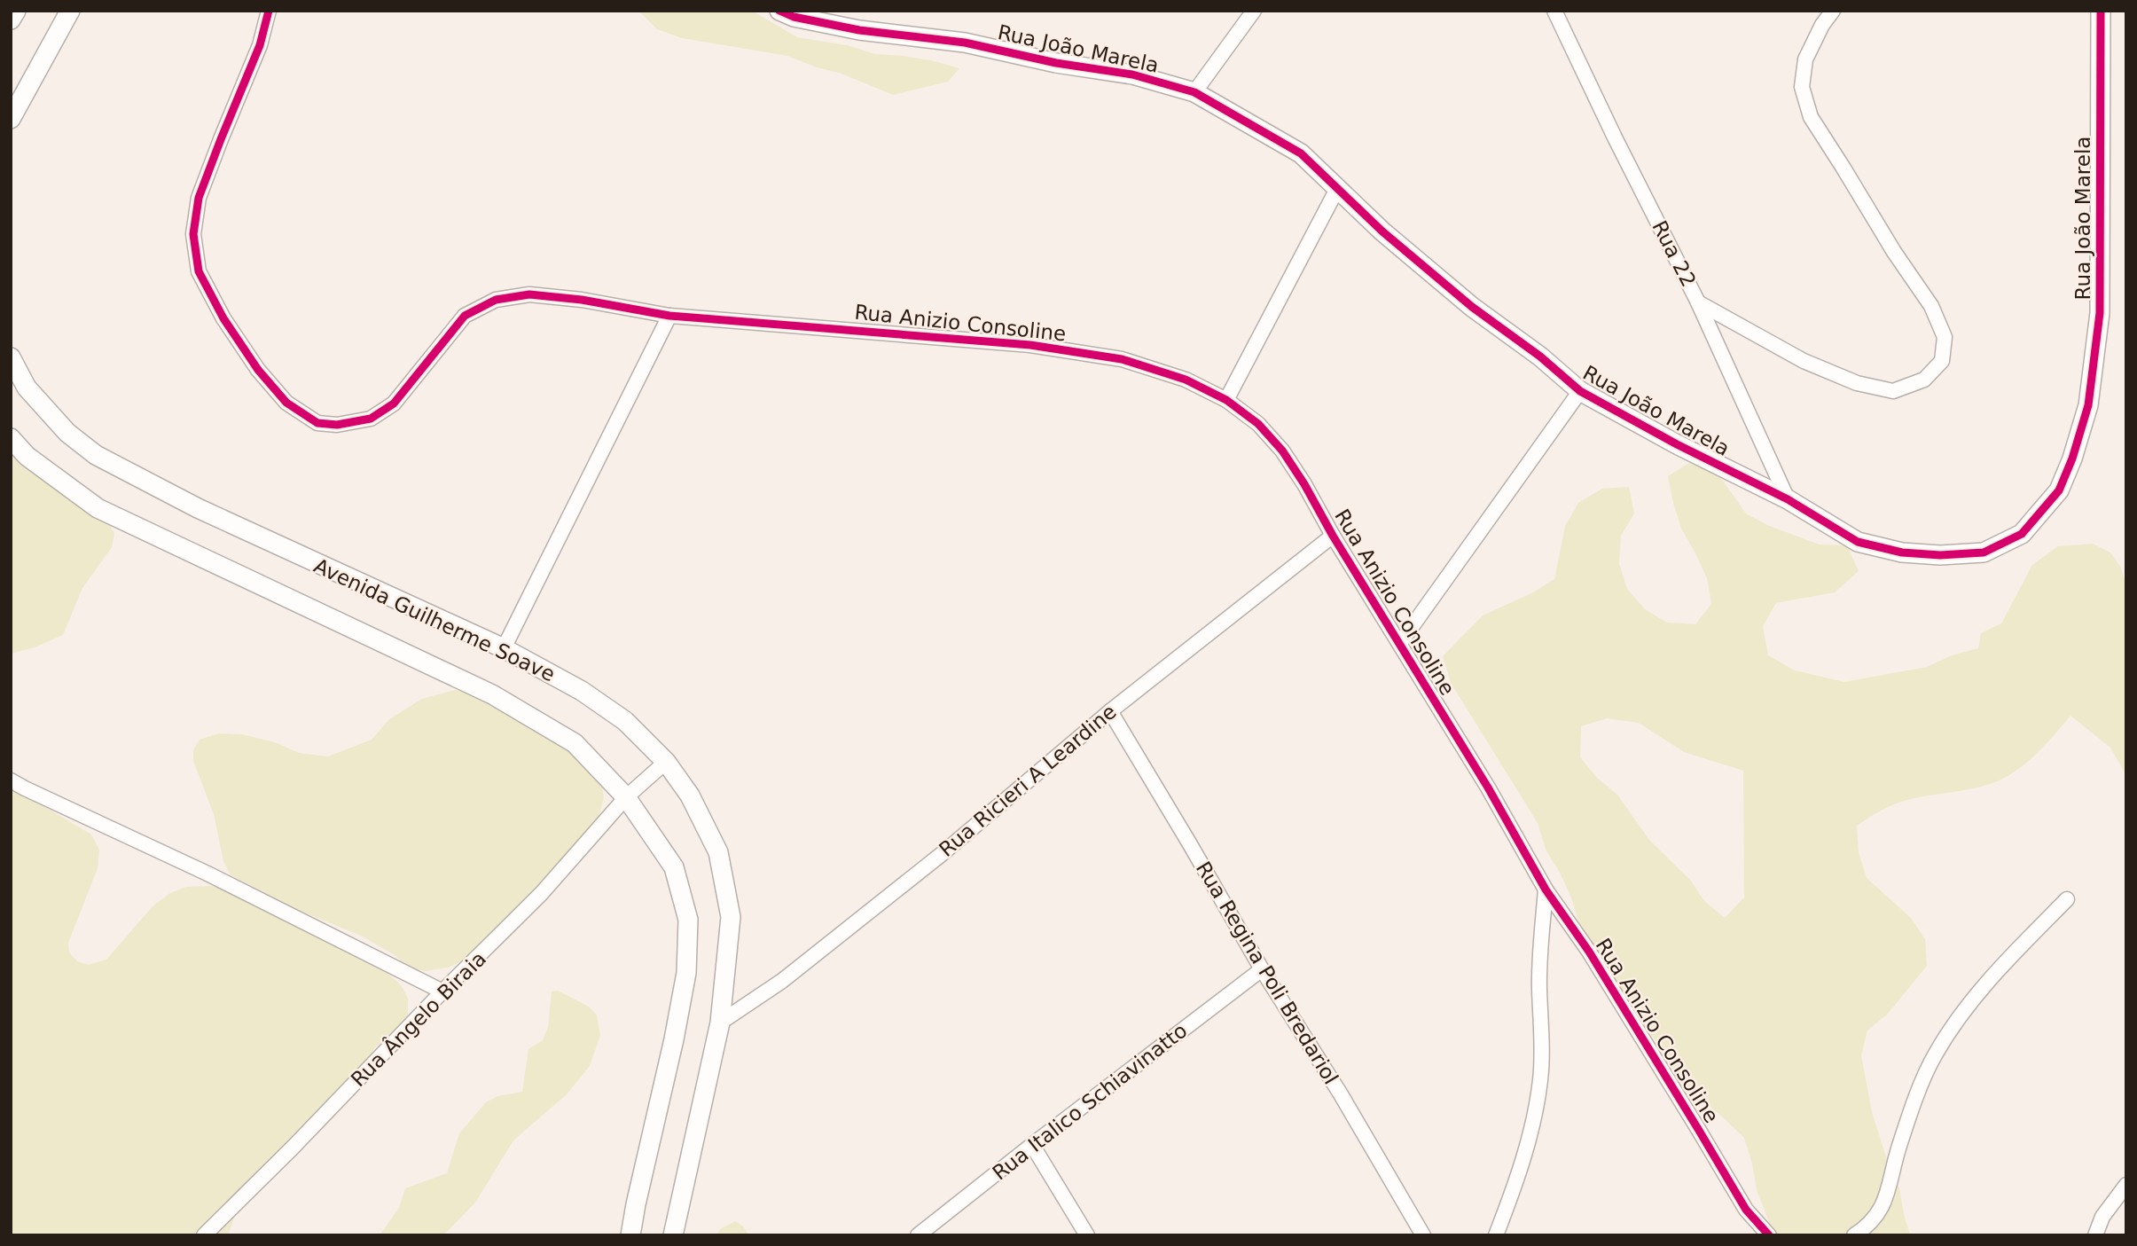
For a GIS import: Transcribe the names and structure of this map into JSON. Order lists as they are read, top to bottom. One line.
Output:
{"streets":{"street":["Rua João Marela","Rua 22","Rua Anizio Consoline","Avenida Guilherme Soave","Rua Ricieri A Leardine","Rua Regina Poli Bredariol","Rua Ângelo Biraia","Rua Italico Schiavinatto"]},"crossings":[["Rua João Marela","Rua 22"],["Rua Anizio Consoline","Rua Ricieri A Leardine"],["Avenida Guilherme Soave","Rua Ricieri A Leardine"],["Avenida Guilherme Soave","Rua Ângelo Biraia"],["Rua Ricieri A Leardine","Rua Regina Poli Bredariol"],["Rua Regina Poli Bredariol","Rua Italico Schiavinatto"]]}
